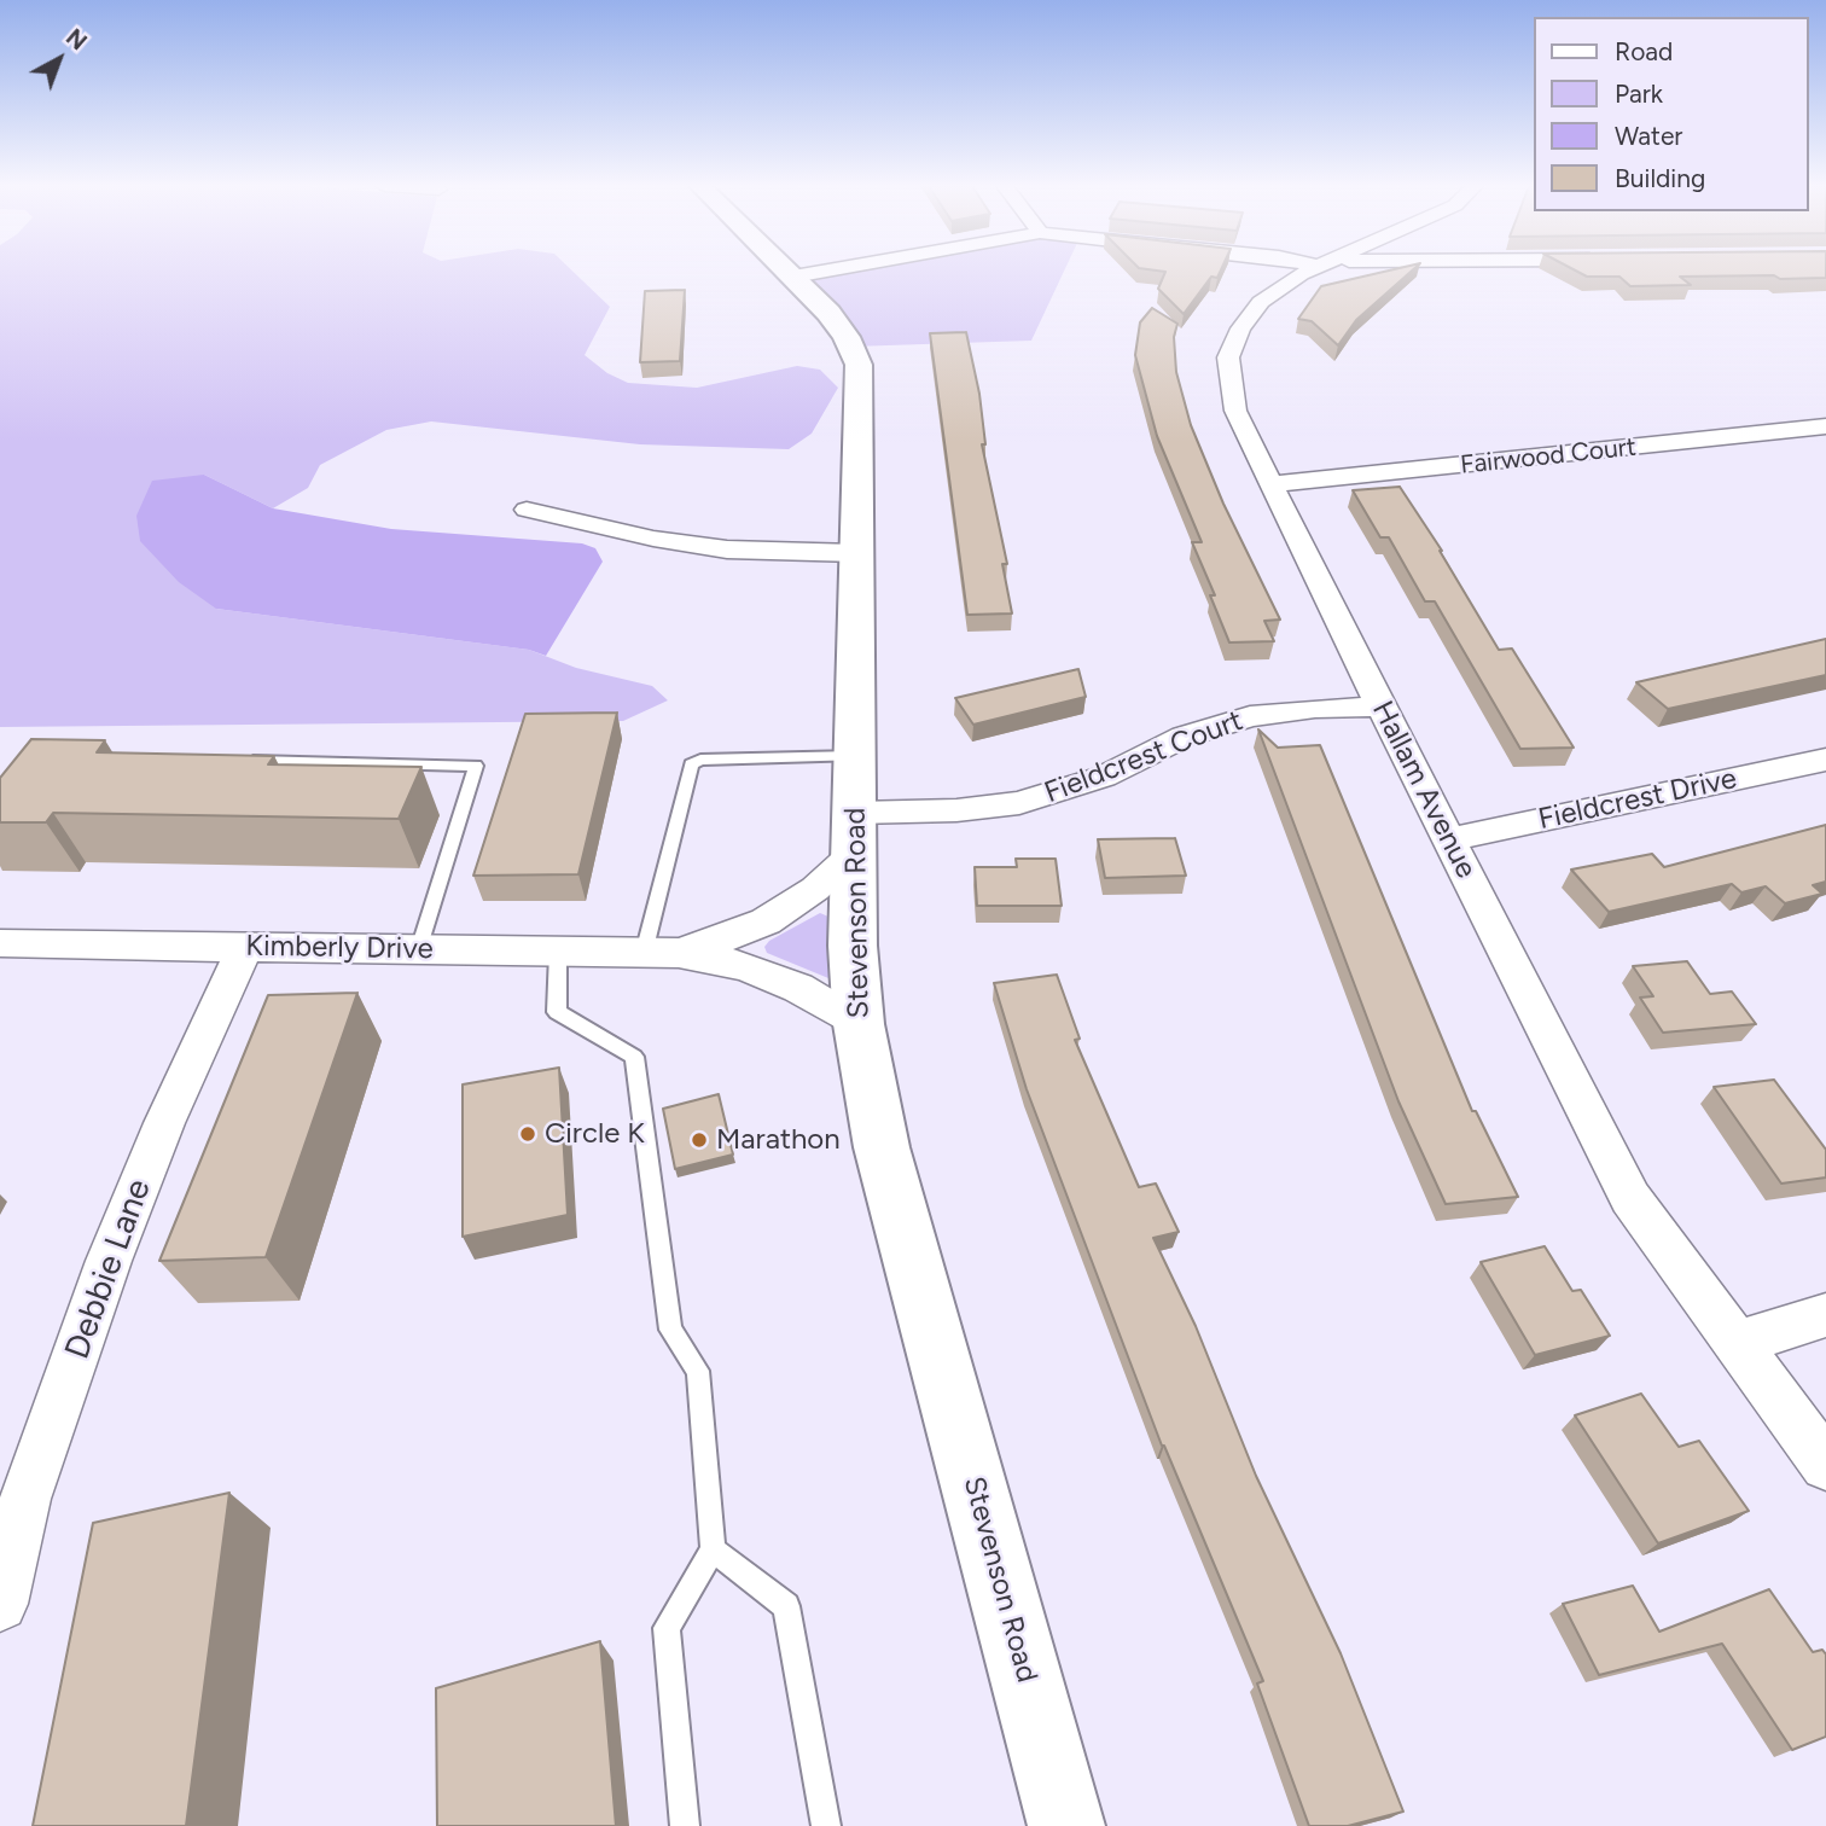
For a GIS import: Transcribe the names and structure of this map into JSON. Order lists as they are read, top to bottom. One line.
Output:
{"streets":{"main road":["Stevenson Road"],"street":["Fairwood Court","Fieldcrest Court","Hallam Avenue","Fieldcrest Drive","Kimberly Drive","Debbie Lane"]},"crossings":[["Fairwood Court","Hallam Avenue"],["Fieldcrest Court","Hallam Avenue"],["Fieldcrest Court","Stevenson Road"],["Fieldcrest Court","Kimberly Drive"],["Hallam Avenue","Fieldcrest Drive"],["Stevenson Road","Kimberly Drive"],["Kimberly Drive","Debbie Lane"]],"places":["Circle K","Marathon"],"legend":["Road","Park","Water","Building"],"north":"top right"}
